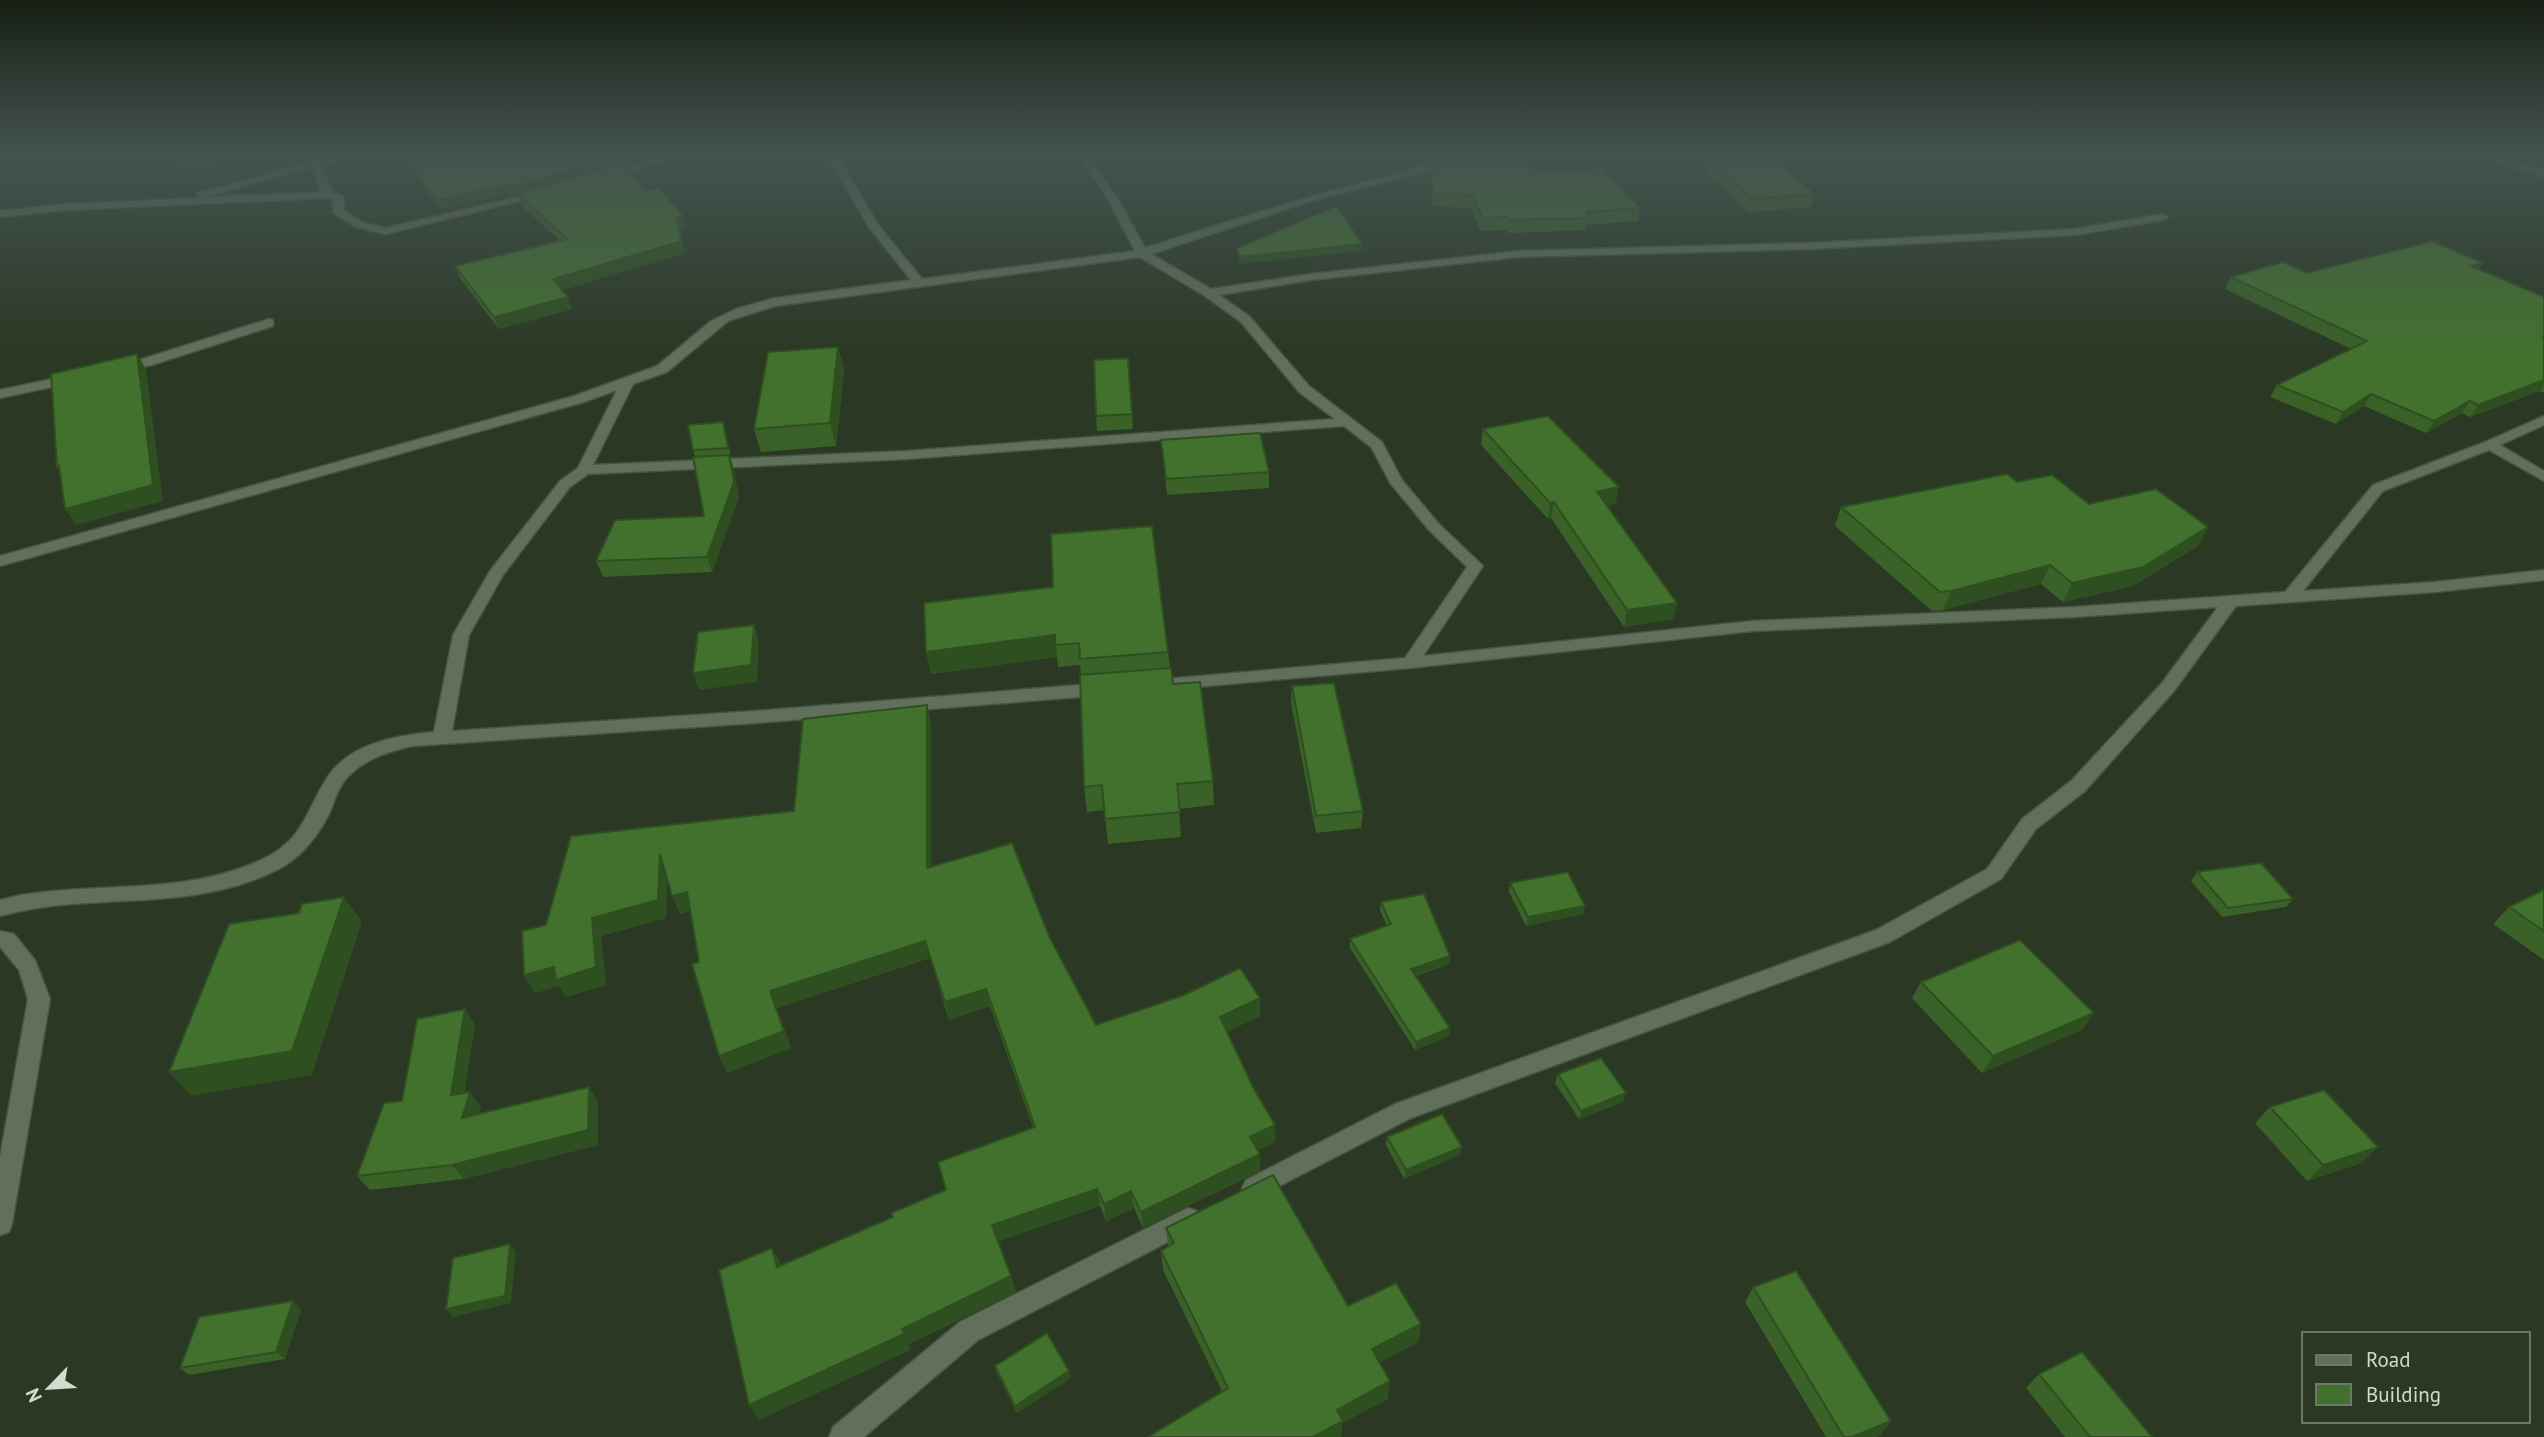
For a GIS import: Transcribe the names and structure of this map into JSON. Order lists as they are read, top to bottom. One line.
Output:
{"legend":["Road","Building"],"north":"bottom left"}
